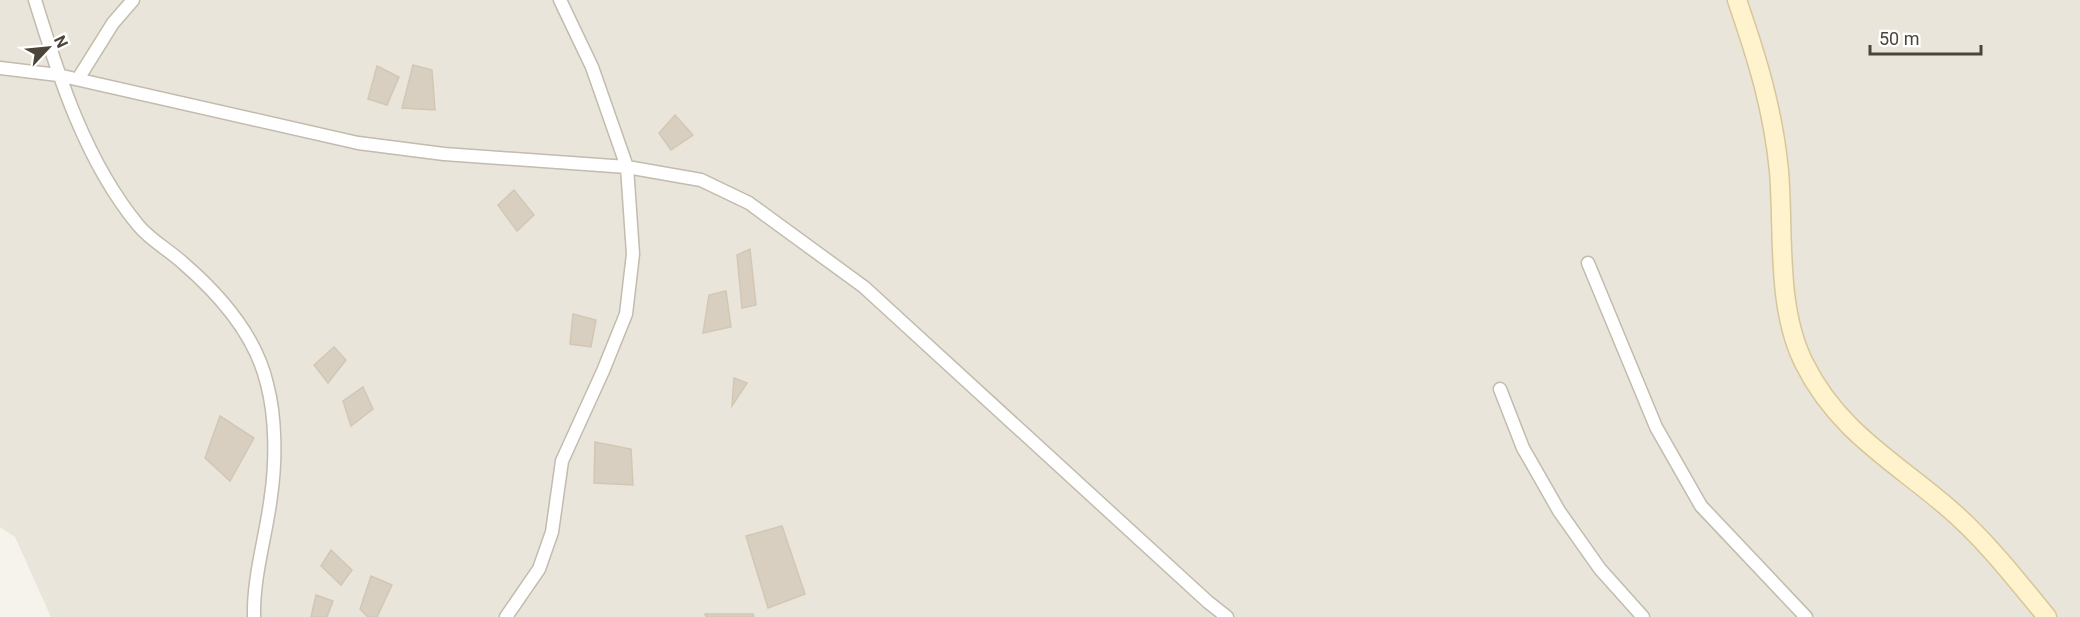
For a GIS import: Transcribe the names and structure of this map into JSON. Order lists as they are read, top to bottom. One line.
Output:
{"scale_bar":"50 m","north":"top right"}
